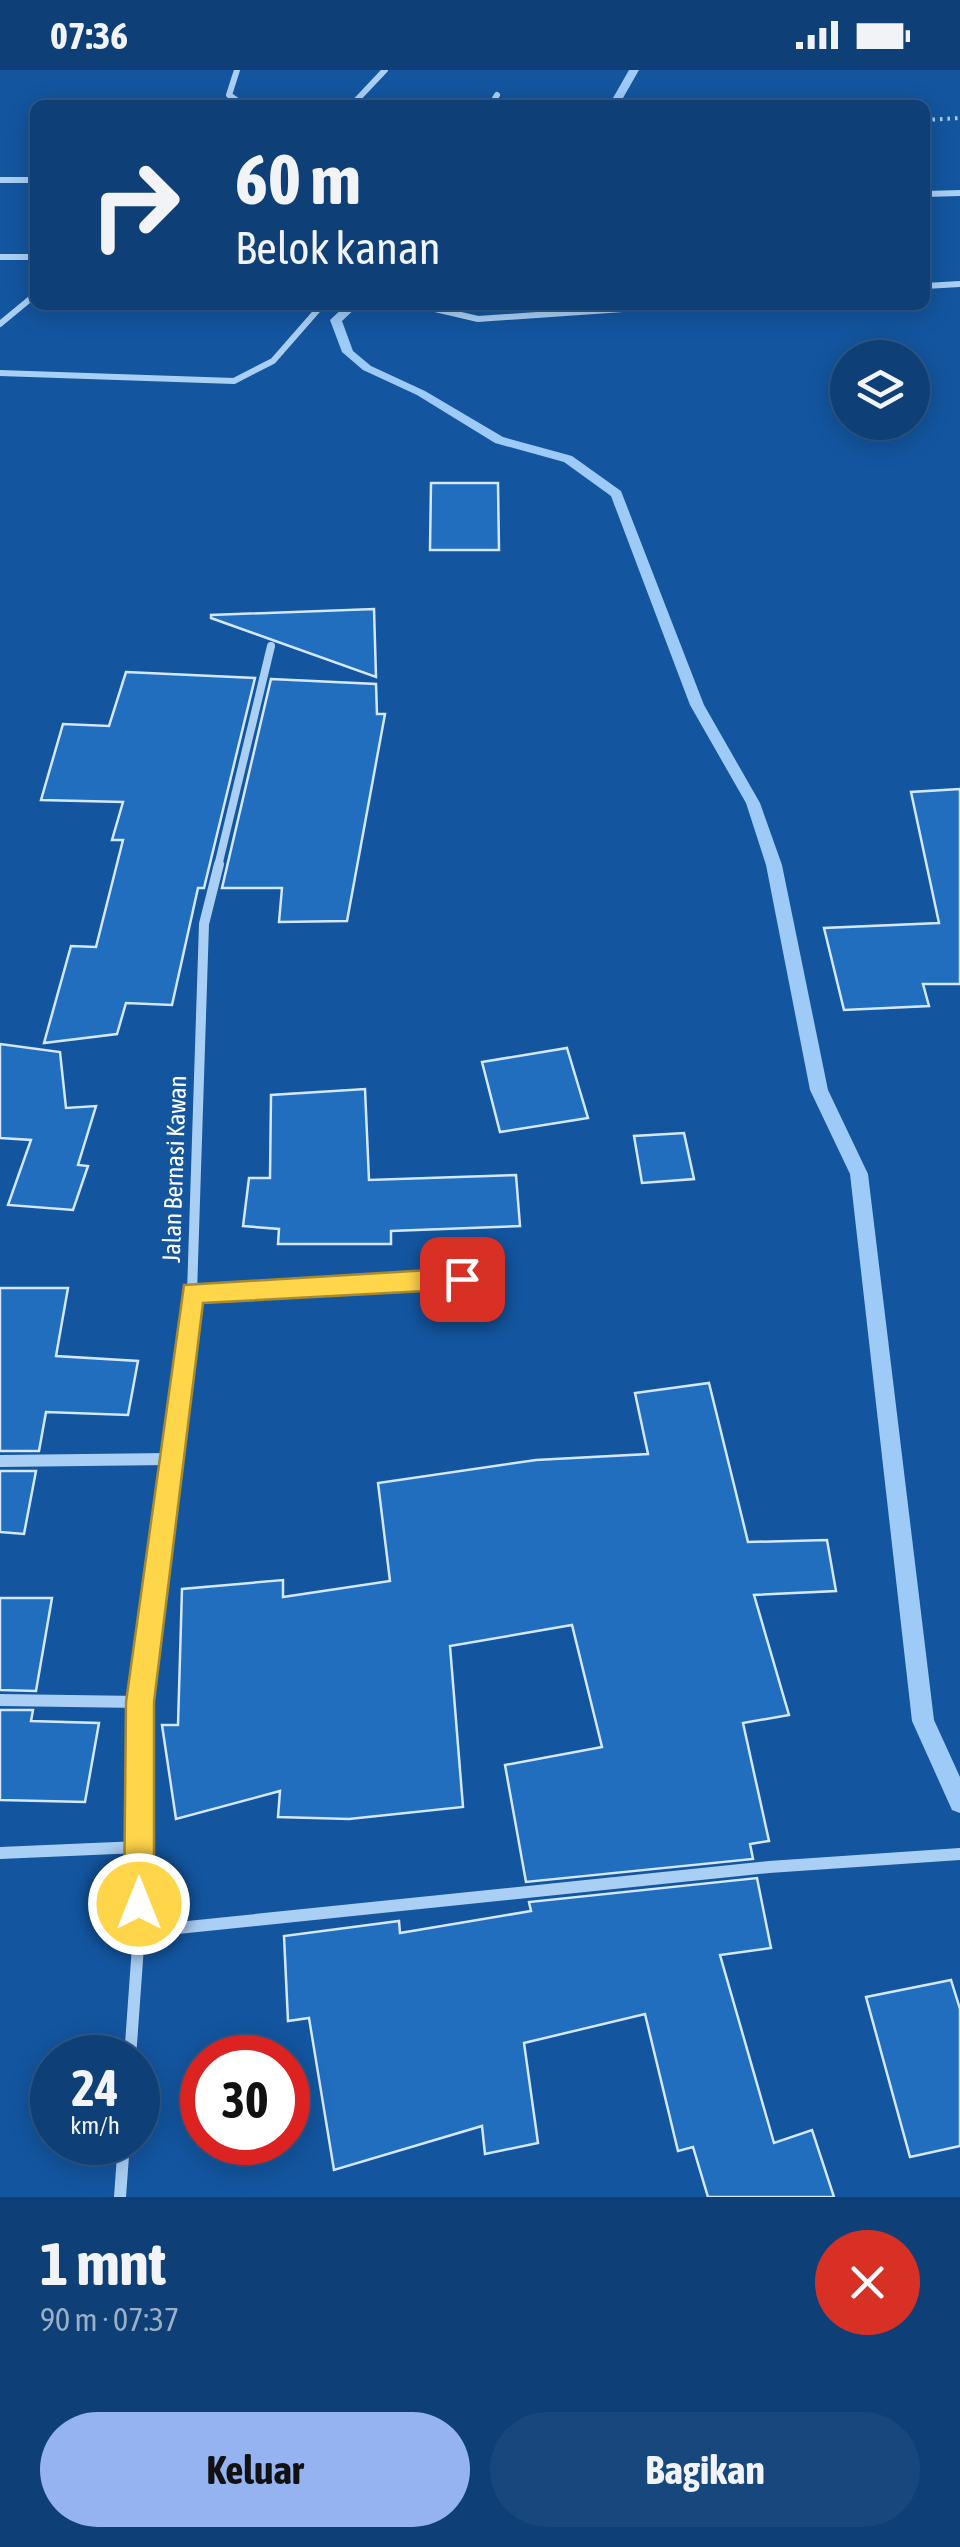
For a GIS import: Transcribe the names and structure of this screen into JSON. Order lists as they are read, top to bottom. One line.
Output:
{"streets":{"street":["Jalan Bernasi Kawan"]},"page":{"status":"07:36","turn":["60 m","Belok kanan"],"speed":"24 km/h","limit":"30","heading":["1 mnt","90 m · 07:37"],"buttons":["Keluar","Bagikan"]}}
